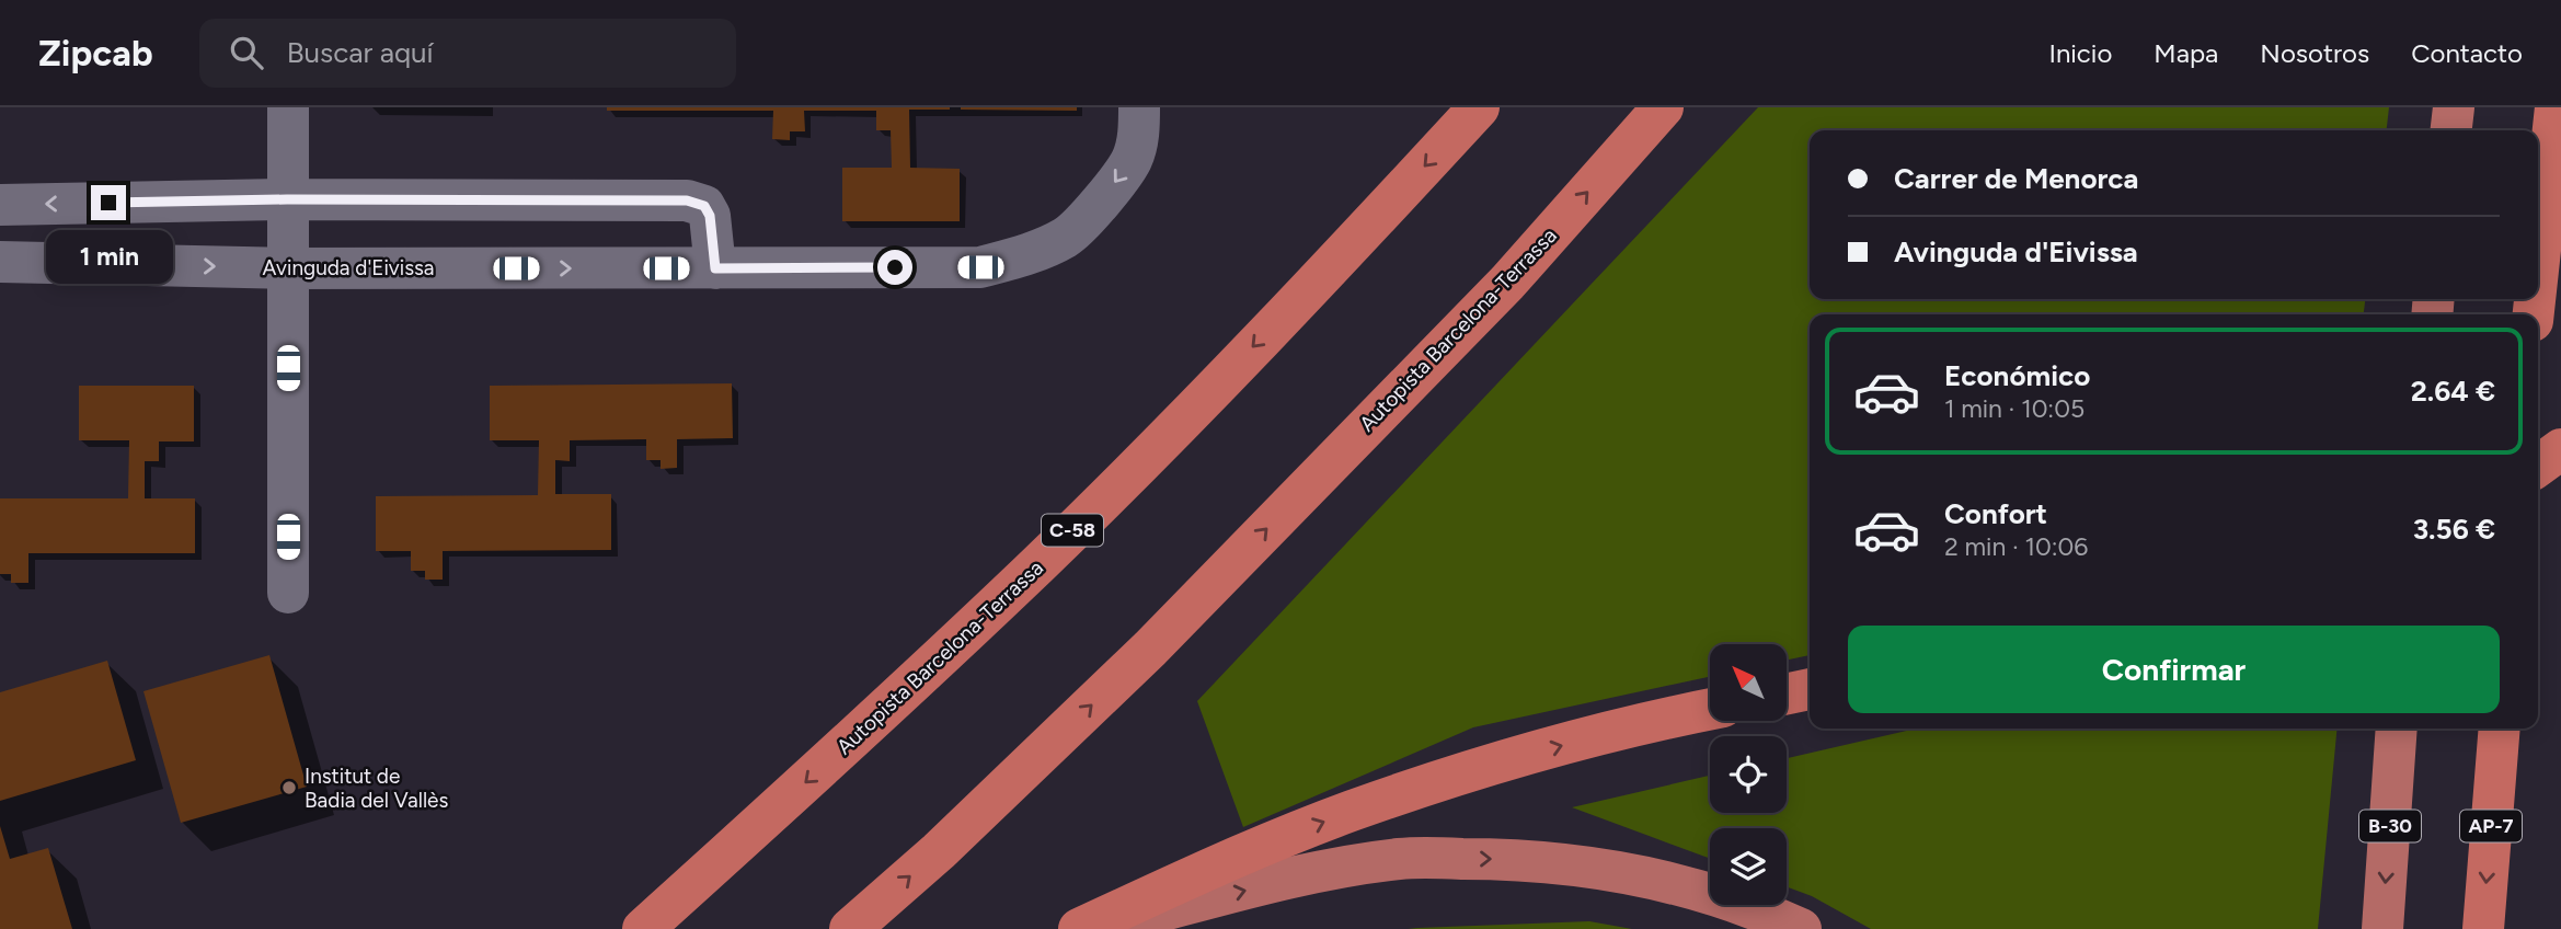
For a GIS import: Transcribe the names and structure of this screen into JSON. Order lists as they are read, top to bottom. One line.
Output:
{"streets":{"highway":["Autopista Barcelona-Terrassa","C-58","B-30","AP-7"],"street":["Avinguda d'Eivissa"]},"places":["Institut de Badia del Vallès"],"north":"top left","page":{"header":"Zipcab","search":"Buscar aquí","nav":["Inicio","Mapa","Nosotros","Contacto"],"banner":["Carrer de Menorca","Avinguda d'Eivissa"],"bubble":"1 min","list":[{"name":"Económico","note":"1 min · 10:05","value":"2.64 €"},{"name":"Confort","note":"2 min · 10:06","value":"3.56 €"}],"buttons":"Confirmar"}}
